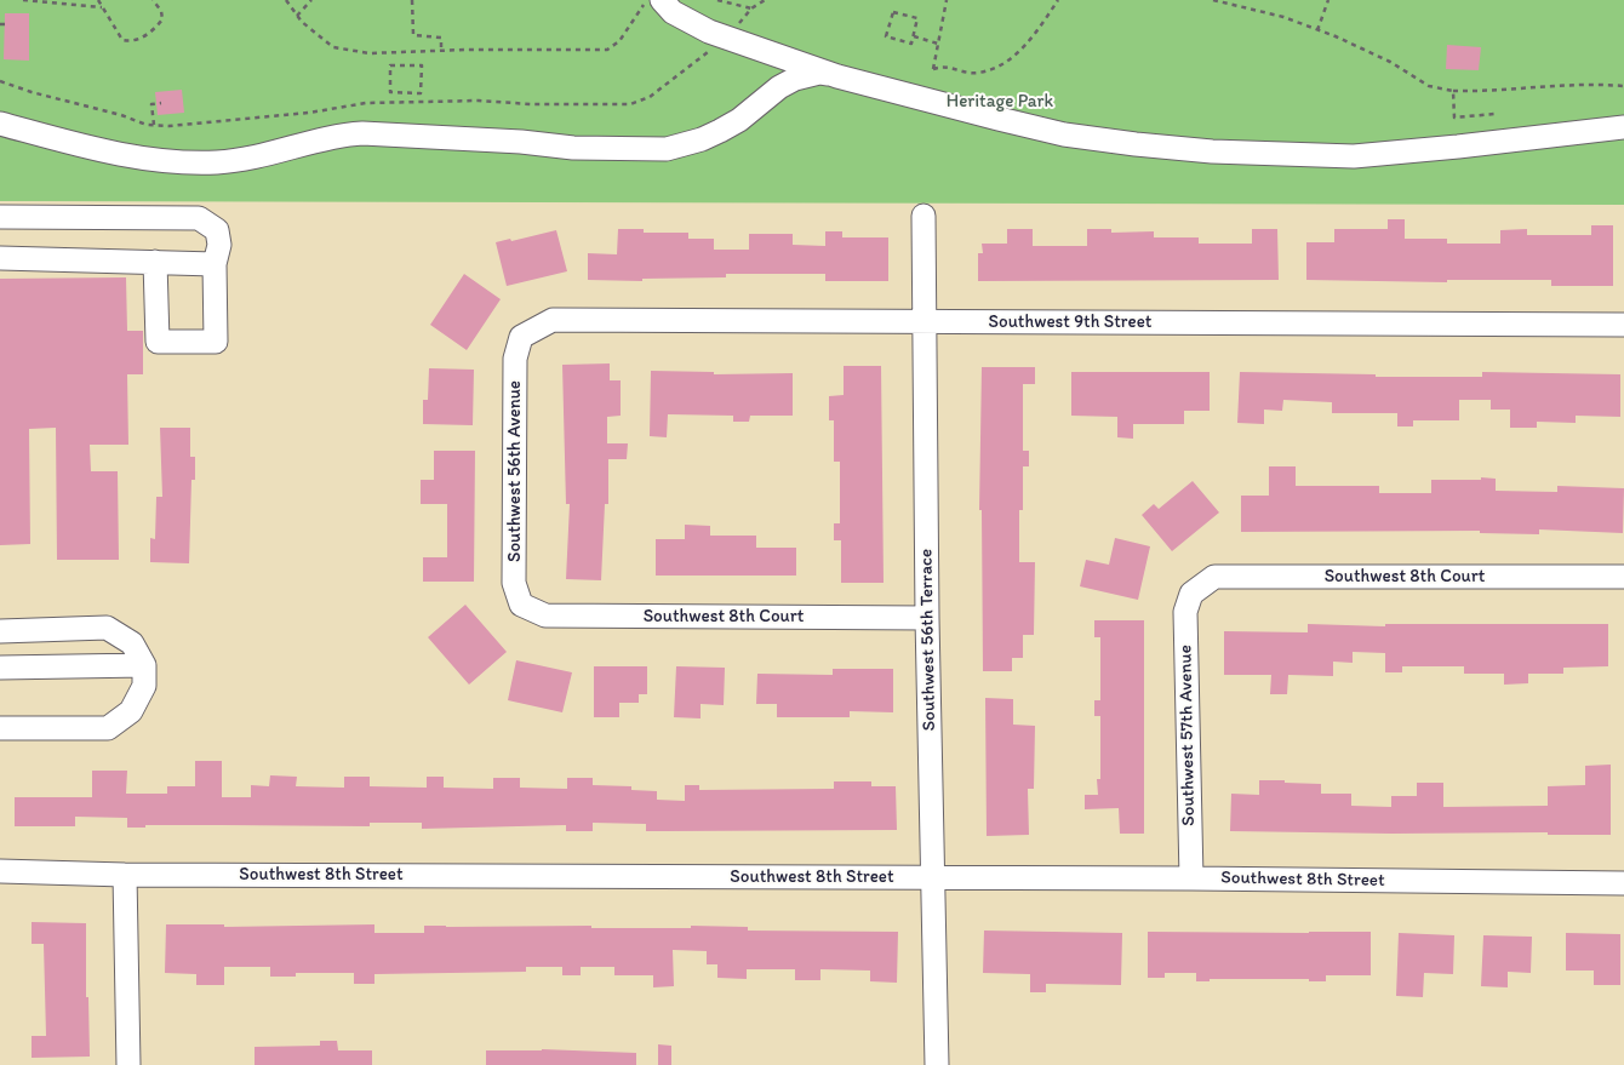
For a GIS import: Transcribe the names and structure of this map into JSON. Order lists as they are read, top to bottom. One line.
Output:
{"streets":{"street":["Southwest 9th Street","Southwest 56th Avenue","Southwest 8th Court","Southwest 56th Terrace","Southwest 57th Avenue","Southwest 8th Street"]},"crossings":[["Southwest 9th Street","Southwest 56th Avenue"],["Southwest 9th Street","Southwest 56th Terrace"],["Southwest 56th Avenue","Southwest 8th Court"],["Southwest 8th Court","Southwest 56th Terrace"],["Southwest 8th Court","Southwest 57th Avenue"],["Southwest 56th Terrace","Southwest 8th Street"],["Southwest 57th Avenue","Southwest 8th Street"]],"parks":["Heritage Park"]}
